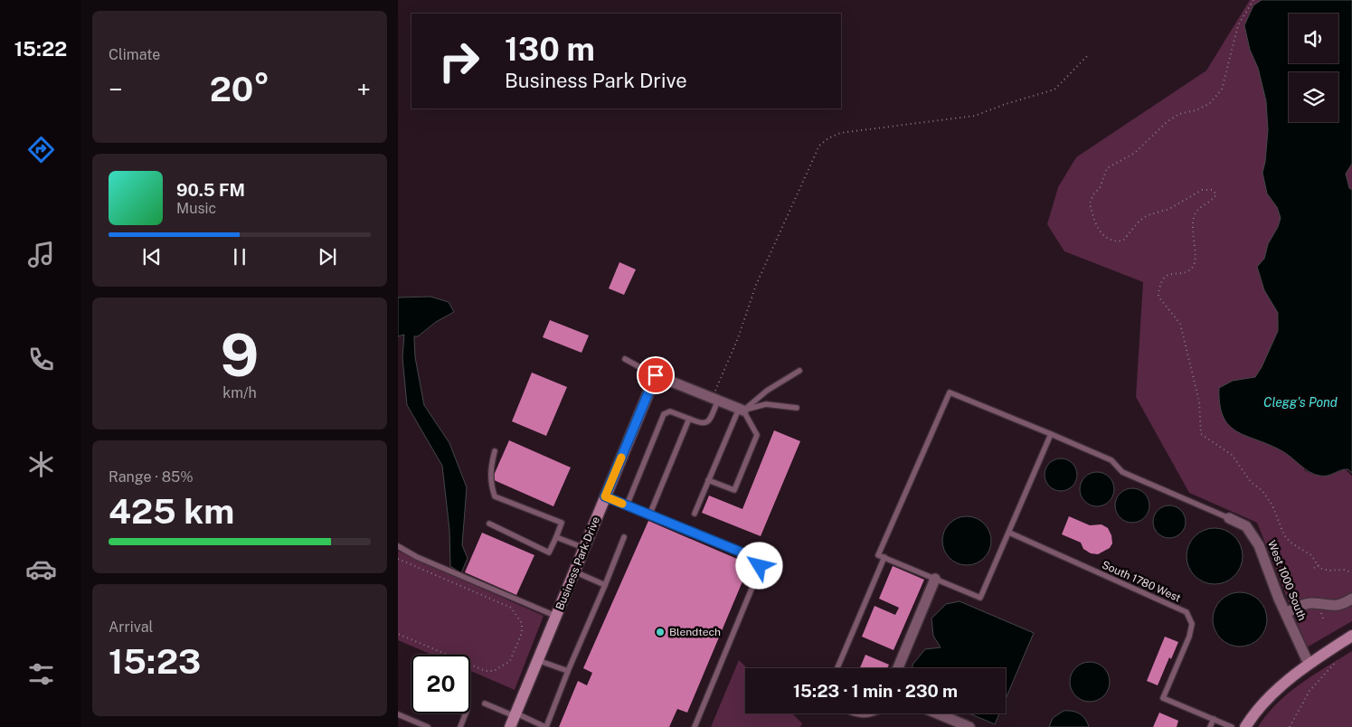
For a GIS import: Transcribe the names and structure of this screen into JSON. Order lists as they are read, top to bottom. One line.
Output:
{"streets":{"street":["Business Park Drive","West 1000 South"],"lane":["South 1780 West"]},"water":["Clegg's Pond"],"places":["Blendtech"],"page":{"tabs":"15:22","tile":["Climate",["9","km/h"],["Range · 85%","425 km"],["Arrival","15:23"]],"turn":["130 m","Business Park Drive"],"heat":["−","20°","+"],"song":["90.5 FM","Music"],"limit":"20","trip":"15:23 · 1 min · 230 m"}}
